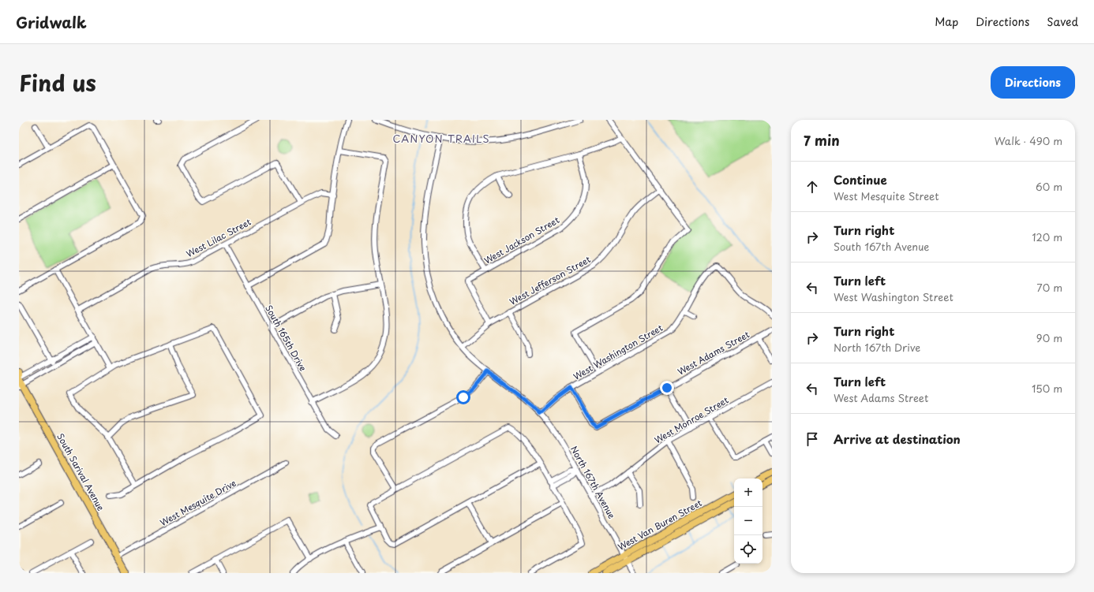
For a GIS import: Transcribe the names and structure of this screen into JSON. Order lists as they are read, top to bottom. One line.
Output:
{"streets":{"main road":["South Sarival Avenue","West Van Buren Street"],"street":["West Lilac Street","West Jackson Street","West Jefferson Street","South 165th Drive","West Washington Street","West Adams Street","West Monroe Street","North 167th Avenue","West Mesquite Drive"]},"crossings":[["West Lilac Street","South 165th Drive"],["West Jackson Street","West Jefferson Street"],["West Jefferson Street","North 167th Avenue"],["West Washington Street","West Adams Street"],["West Washington Street","North 167th Avenue"],["West Monroe Street","North 167th Avenue"],["South Sarival Avenue","West Mesquite Drive"],["North 167th Avenue","West Van Buren Street"]],"districts":["CANYON TRAILS"],"page":{"header":"Gridwalk","nav":["Map","Directions","Saved"],"title":"Find us","buttons":"Directions","heading":["7 min","Walk · 490 m"],"list":[["Continue","West Mesquite Street","60 m"],["Turn right","South 167th Avenue","120 m"],["Turn left","West Washington Street","70 m"],["Turn right","North 167th Drive","90 m"],["Turn left","West Adams Street","150 m"],"Arrive at destination"],"map_buttons":["+","−"]}}
